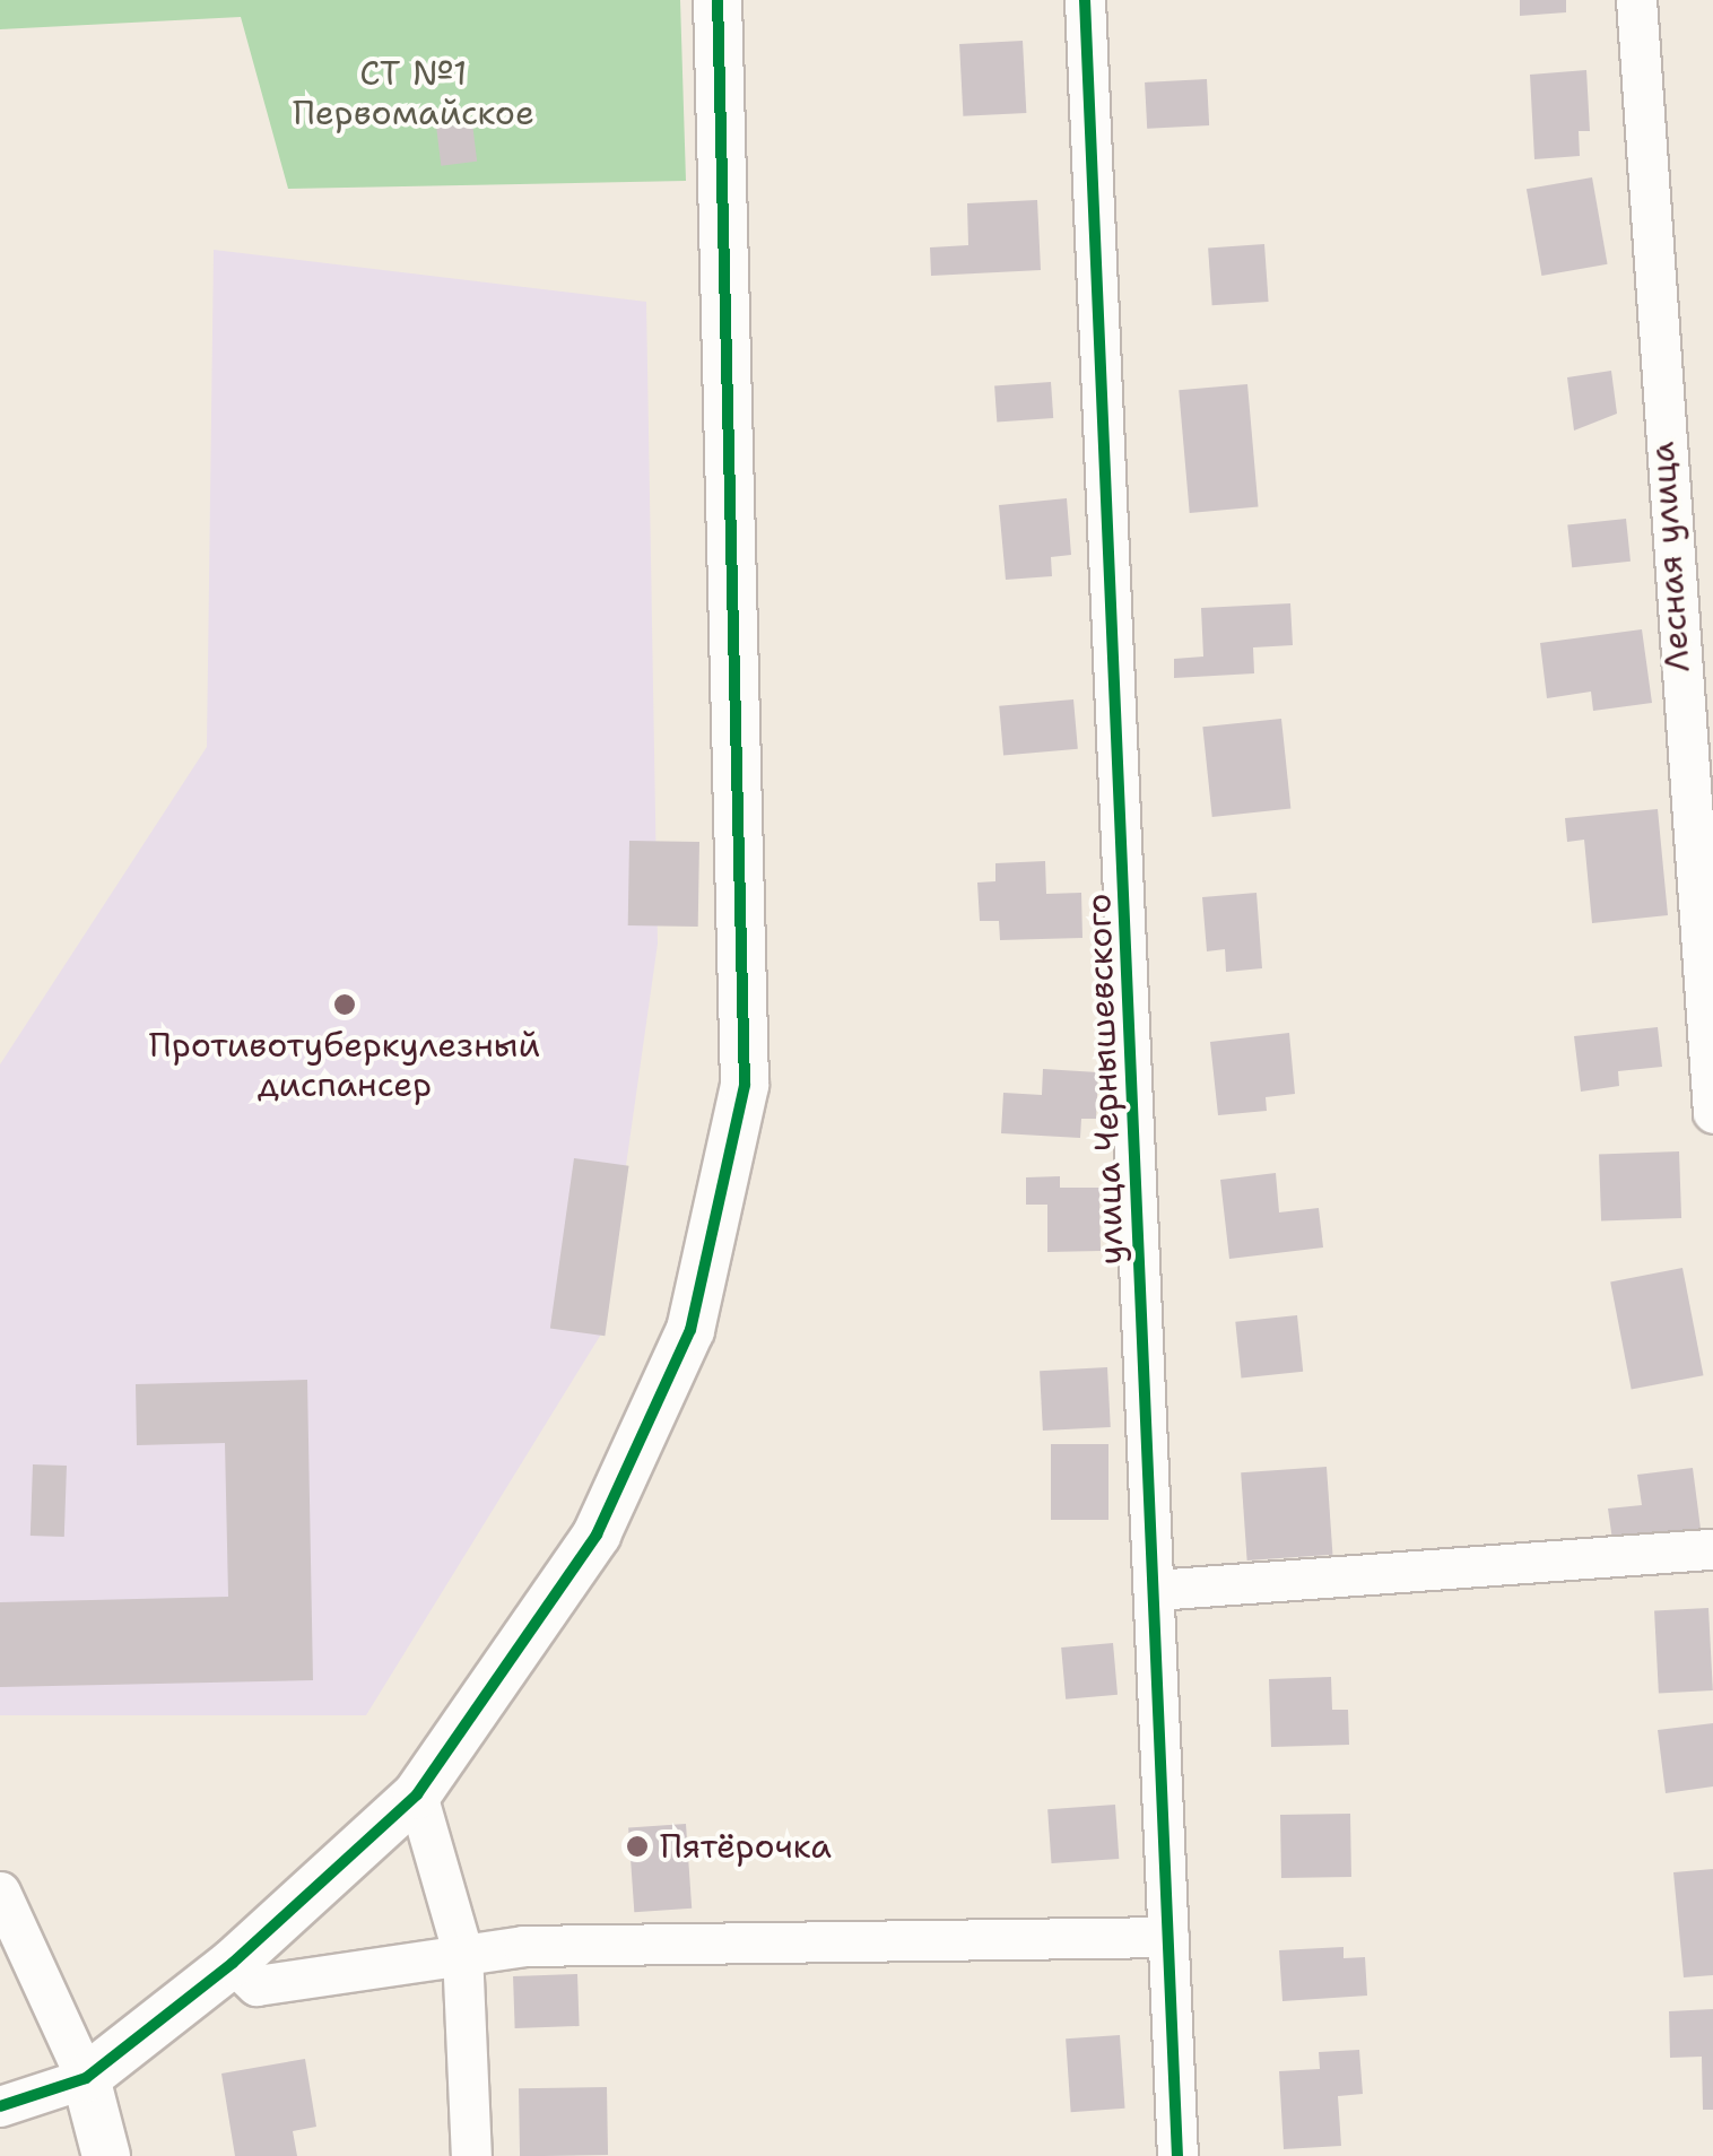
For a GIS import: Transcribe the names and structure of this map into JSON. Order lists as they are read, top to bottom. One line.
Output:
{"streets":{"street":["Лесная улица","улица Чернышевского"]},"parks":["СТ №1 Первомайское"],"places":["Противотуберкулезный диспансер","Пятёрочка"]}
